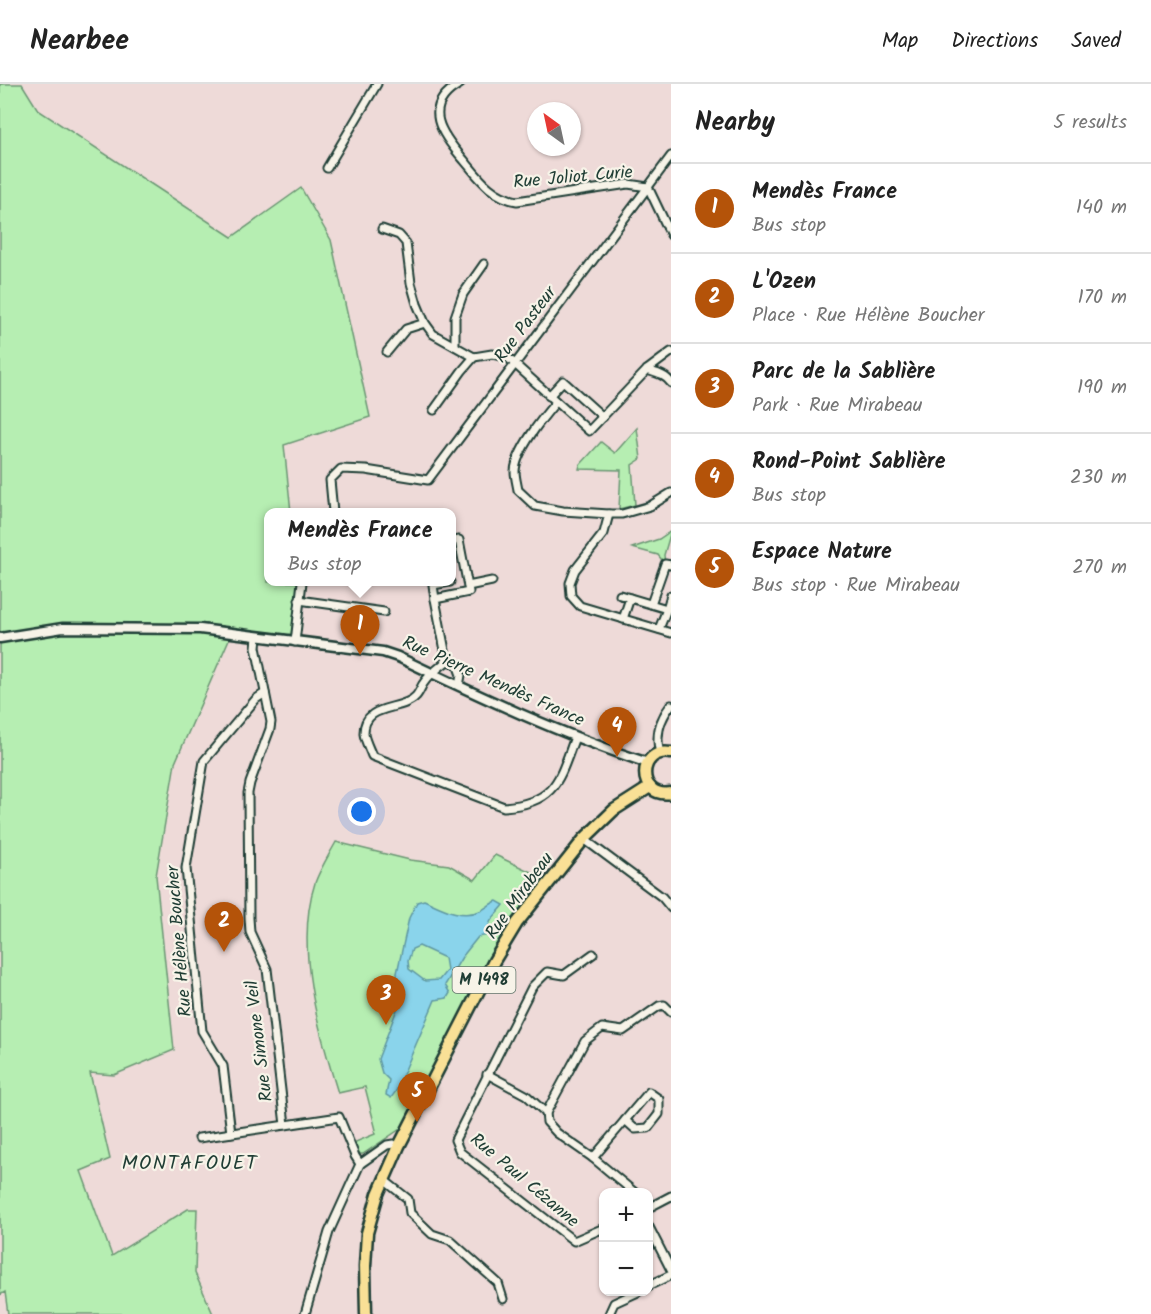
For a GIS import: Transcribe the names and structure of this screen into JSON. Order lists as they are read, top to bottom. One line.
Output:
{"streets":{"main road":["Rue Mirabeau","M 1498"],"street":["Rue Joliot Curie","Rue Pasteur","Rue Pierre Mendès France","Rue Hélène Boucher","Rue Simone Veil","Rue Paul Cézanne"]},"crossings":[["Rue Joliot Curie","Rue Pasteur"],["Rue Pierre Mendès France","Rue Simone Veil"],["Rue Hélène Boucher","Rue Simone Veil"]],"districts":["MONTAFOUET"],"north":"top left","page":{"header":"Nearbee","nav":["Map","Directions","Saved"],"heading":["Nearby","5 results"],"list":[{"mark":"1","name":"Mendès France","note":"Bus stop","value":"140 m"},{"mark":"2","name":"L'Ozen","note":"Place · Rue Hélène Boucher","value":"170 m"},{"mark":"3","name":"Parc de la Sablière","note":"Park · Rue Mirabeau","value":"190 m"},{"mark":"4","name":"Rond-Point Sablière","note":"Bus stop","value":"230 m"},{"mark":"5","name":"Espace Nature","note":"Bus stop · Rue Mirabeau","value":"270 m"}],"popup":["Mendès France","Bus stop"],"pins":["1","4","2","3","5"],"map_buttons":["+","−"]}}
